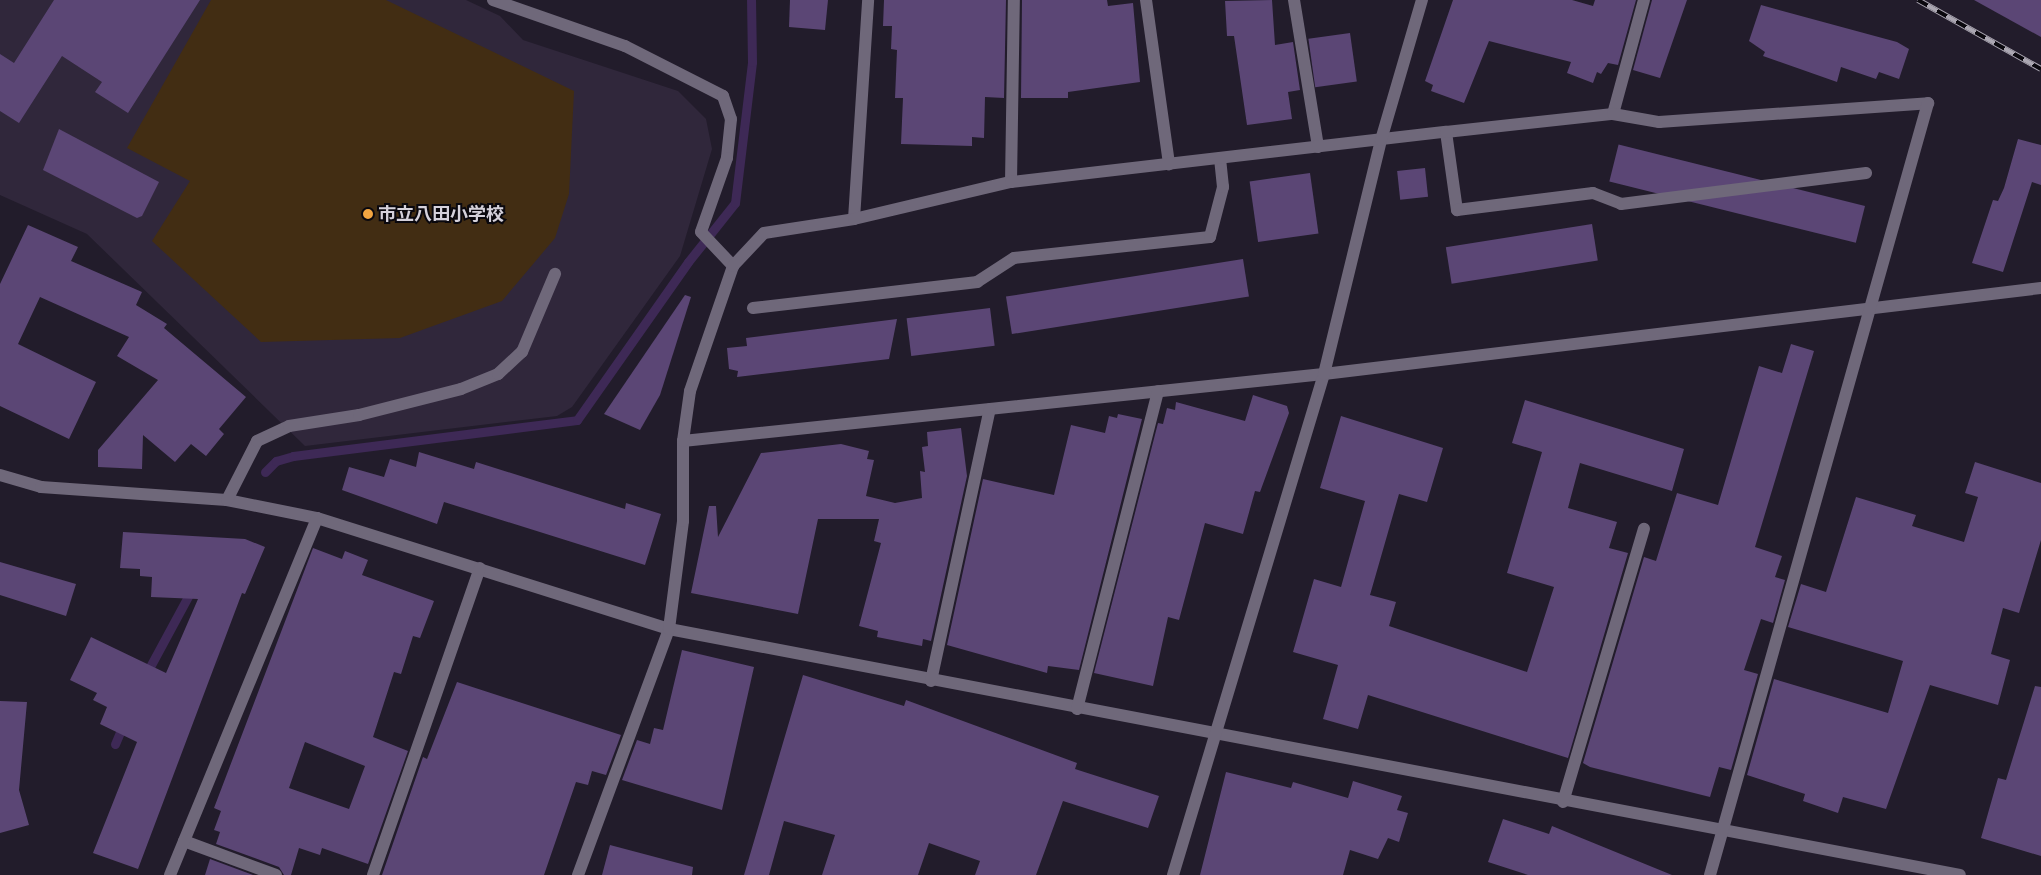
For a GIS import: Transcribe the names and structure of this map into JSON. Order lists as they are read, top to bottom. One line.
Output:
{"places":["市立八田小学校"]}
